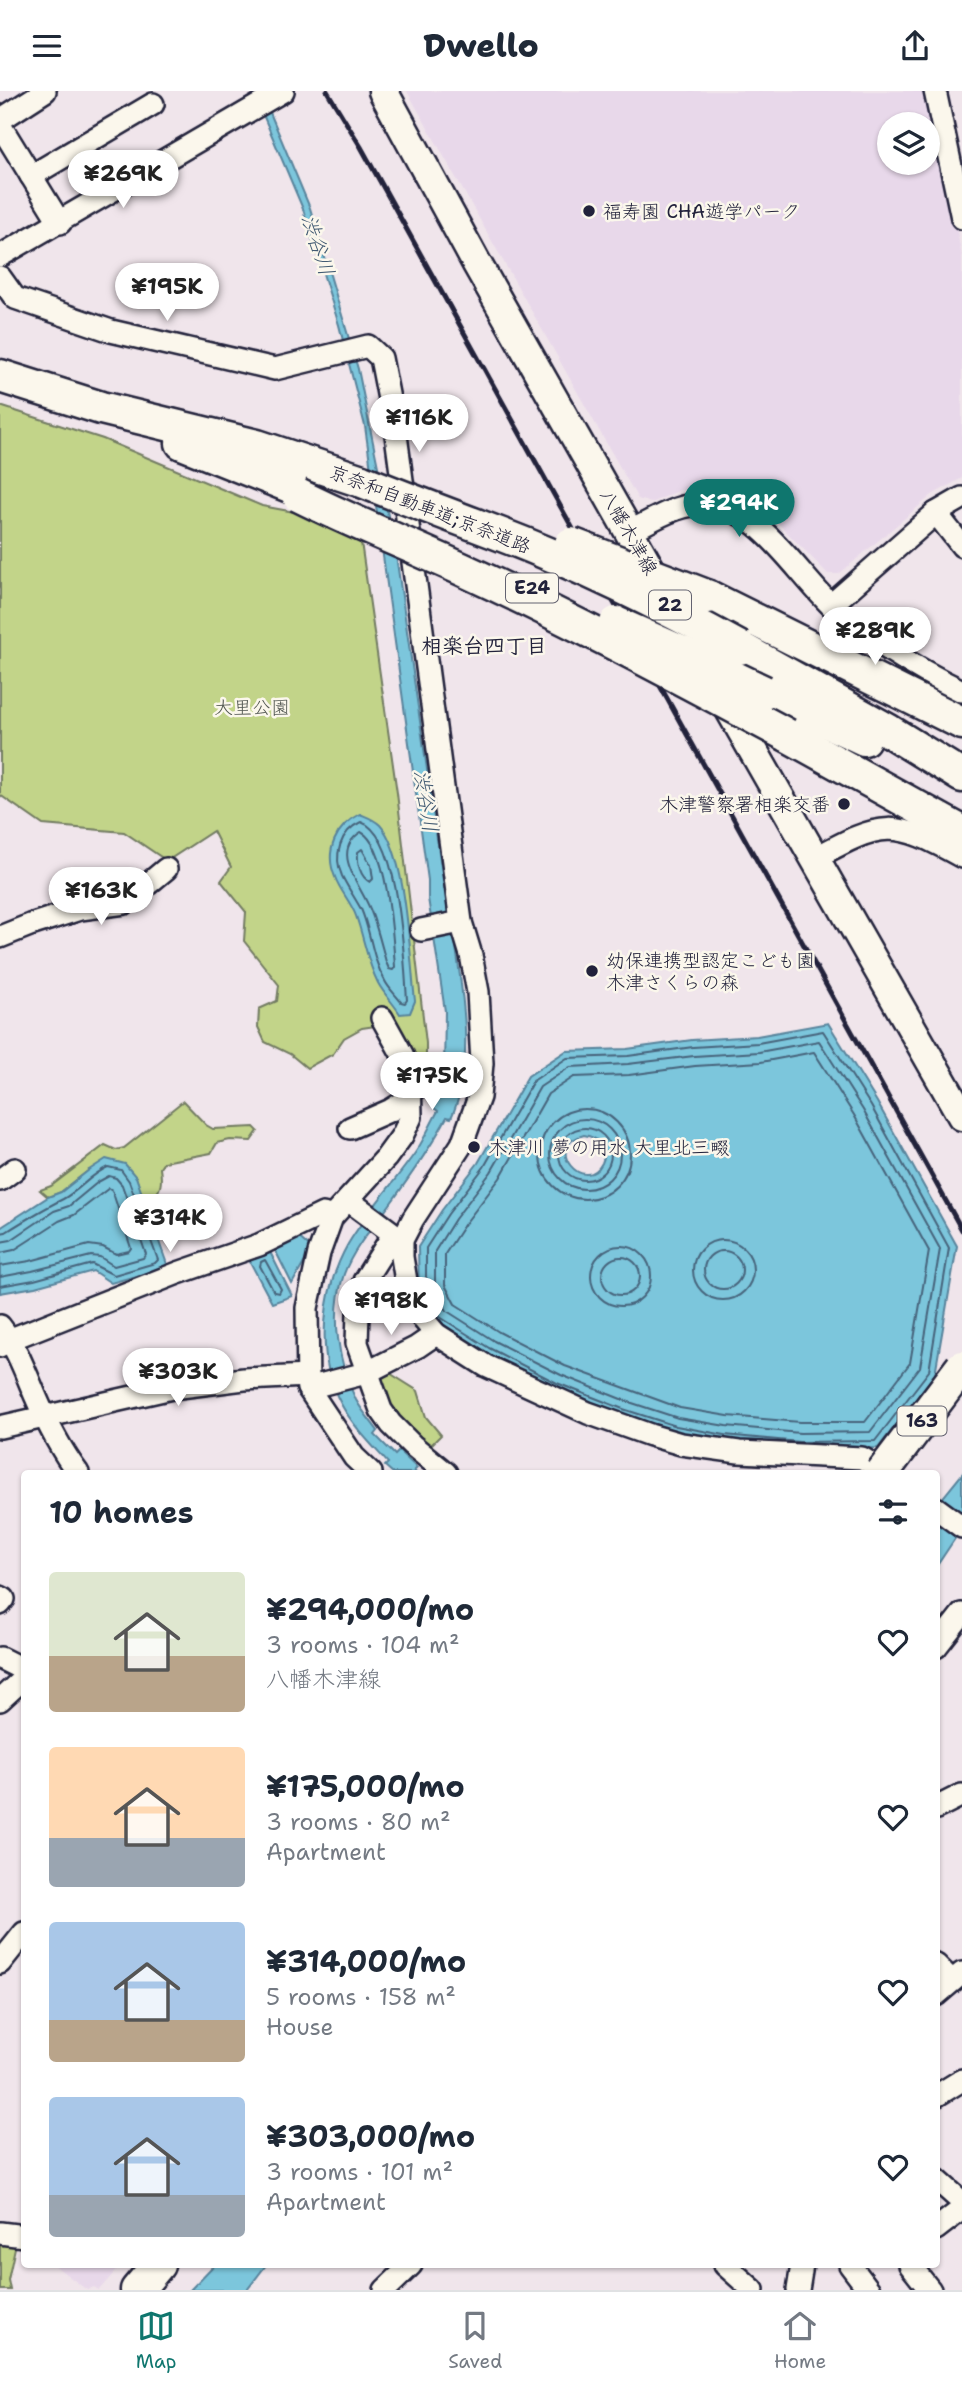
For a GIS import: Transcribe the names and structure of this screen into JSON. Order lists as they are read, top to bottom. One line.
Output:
{"streets":{"highway":["京奈和自動車道;京奈道路","E24","163"],"main road":["八幡木津線","22"]},"districts":["相楽台四丁目"],"water":["渋谷川"],"parks":["大里公園"],"places":["福寿園 CHA遊学パーク","木津警察署相楽交番","幼保連携型認定こども園 木津さくらの森","木津川 夢の用水 大里北三畷"],"page":{"header":"Dwello","price":["¥269K","¥195K","¥116K","¥294K","¥289K","¥163K","¥175K","¥314K","¥198K","¥303K"],"heading":"10 homes","list":[{"name":"¥294,000/mo","note":"3 rooms · 104 m² · 八幡木津線"},{"name":"¥175,000/mo","note":"3 rooms · 80 m² · Apartment"},{"name":"¥314,000/mo","note":"5 rooms · 158 m² · House"},{"name":"¥303,000/mo","note":"3 rooms · 101 m² · Apartment"}],"tabs":["Map","Saved","Home"]}}
